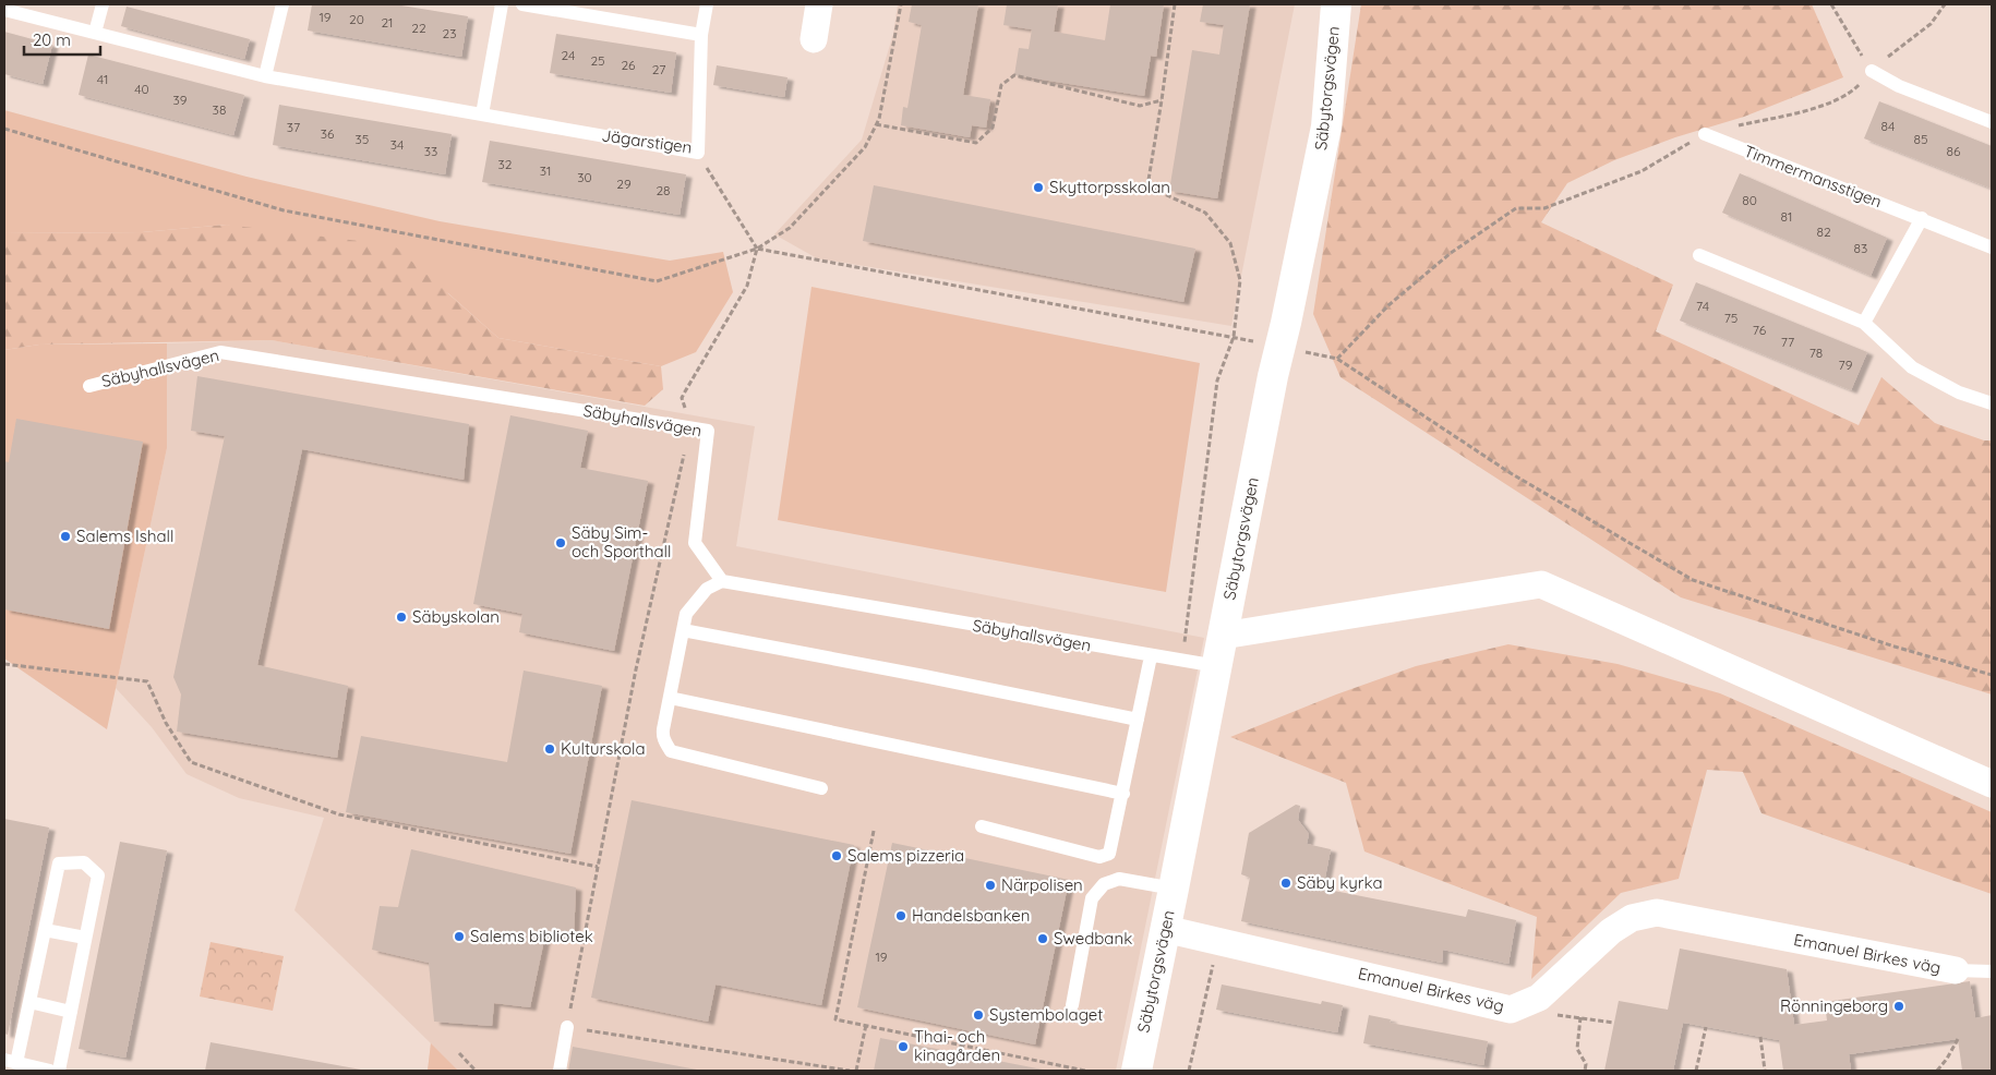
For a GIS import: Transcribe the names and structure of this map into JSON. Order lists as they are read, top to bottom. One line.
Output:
{"streets":{"street":["Säbytorgsvägen","Emanuel Birkes väg"],"lane":["Jägarstigen","Timmermansstigen","Säbyhallsvägen"]},"crossings":[["Säbytorgsvägen","Säbyhallsvägen"],["Säbytorgsvägen","Emanuel Birkes väg"]],"places":["Skyttorpsskolan","Salems Ishall","Säby Sim- och Sporthall","Säbyskolan","Kulturskola","Salems pizzeria","Säby kyrka","Närpolisen","Handelsbanken","Salems bibliotek","Swedbank","Rönningeborg","Systembolaget","Thai- och kinagården"],"house_numbers":["19","20","21","22","23","24","25","26","27","41","40","39","38","84","37","36","35","85","34","33","86","32","31","30","29","28","80","81","82","83","74","75","76","77","78","79","19"],"scale_bar":"20 m"}
